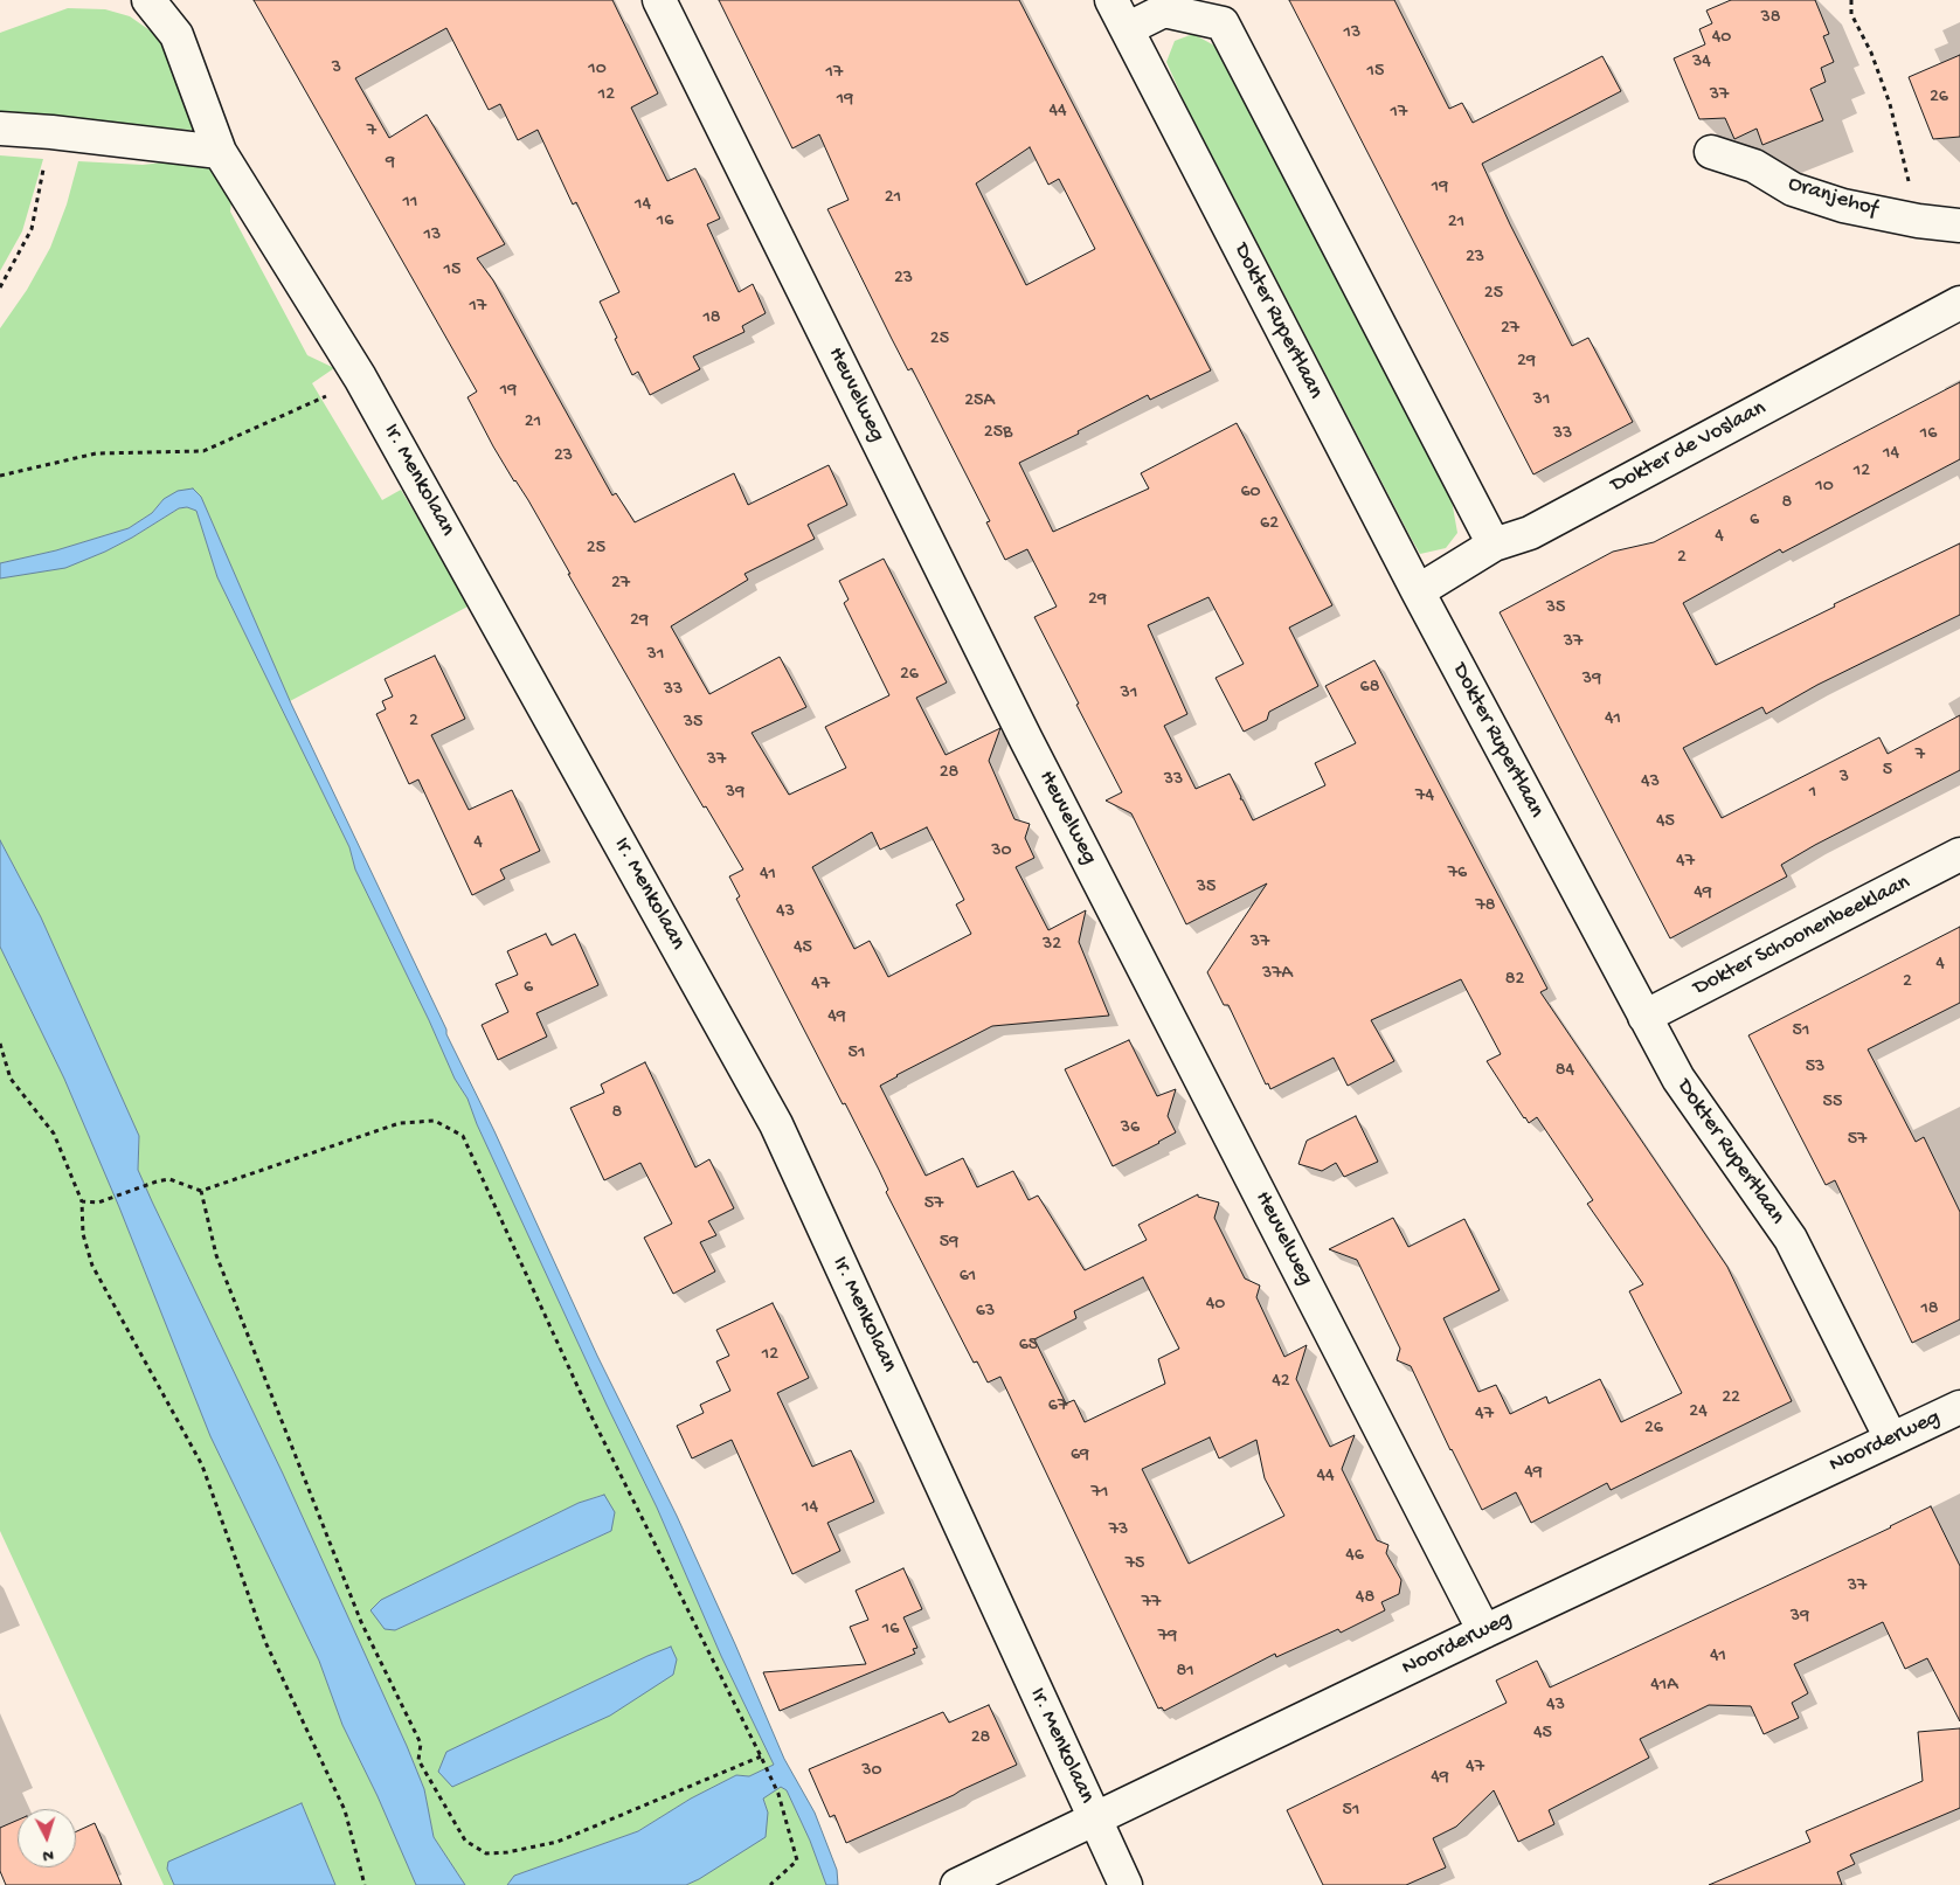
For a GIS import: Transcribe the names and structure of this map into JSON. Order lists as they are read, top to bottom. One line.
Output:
{"streets":{"street":["Oranjehof","Dokter Rupertlaan","Heuvelweg","Dokter de Voslaan","Ir. Menkolaan","Dokter Schoonenbeeklaan","Noorderweg"]},"crossings":[["Dokter Rupertlaan","Dokter de Voslaan"],["Dokter Rupertlaan","Dokter Schoonenbeeklaan"],["Dokter Rupertlaan","Noorderweg"],["Heuvelweg","Noorderweg"],["Ir. Menkolaan","Noorderweg"]],"house_numbers":["38","13","40","34","3","10","15","17","12","37","26","19","44","17","7","9","19","21","11","14","16","21","13","23","15","23","25","17","18","27","25","29","19","31","25A","21","25B","33","16","14","23","12","10","60","8","6","62","4","25","2","27","29","35","29","37","31","26","39","68","33","31","41","2","35","7","37","5","28","3","33","43","39","1","74","45","4","30","47","76","41","35","49","78","43","37","32","45","4","37A","82","2","47","6","49","51","51","53","84","55","8","36","57","57","59","61","40","18","63","65","12","42","22","67","24","47","26","69","49","44","71","14","73","46","75","37","48","77","39","16","79","41","81","41A","43","45","28","47","30","49","51"],"north":"bottom"}
